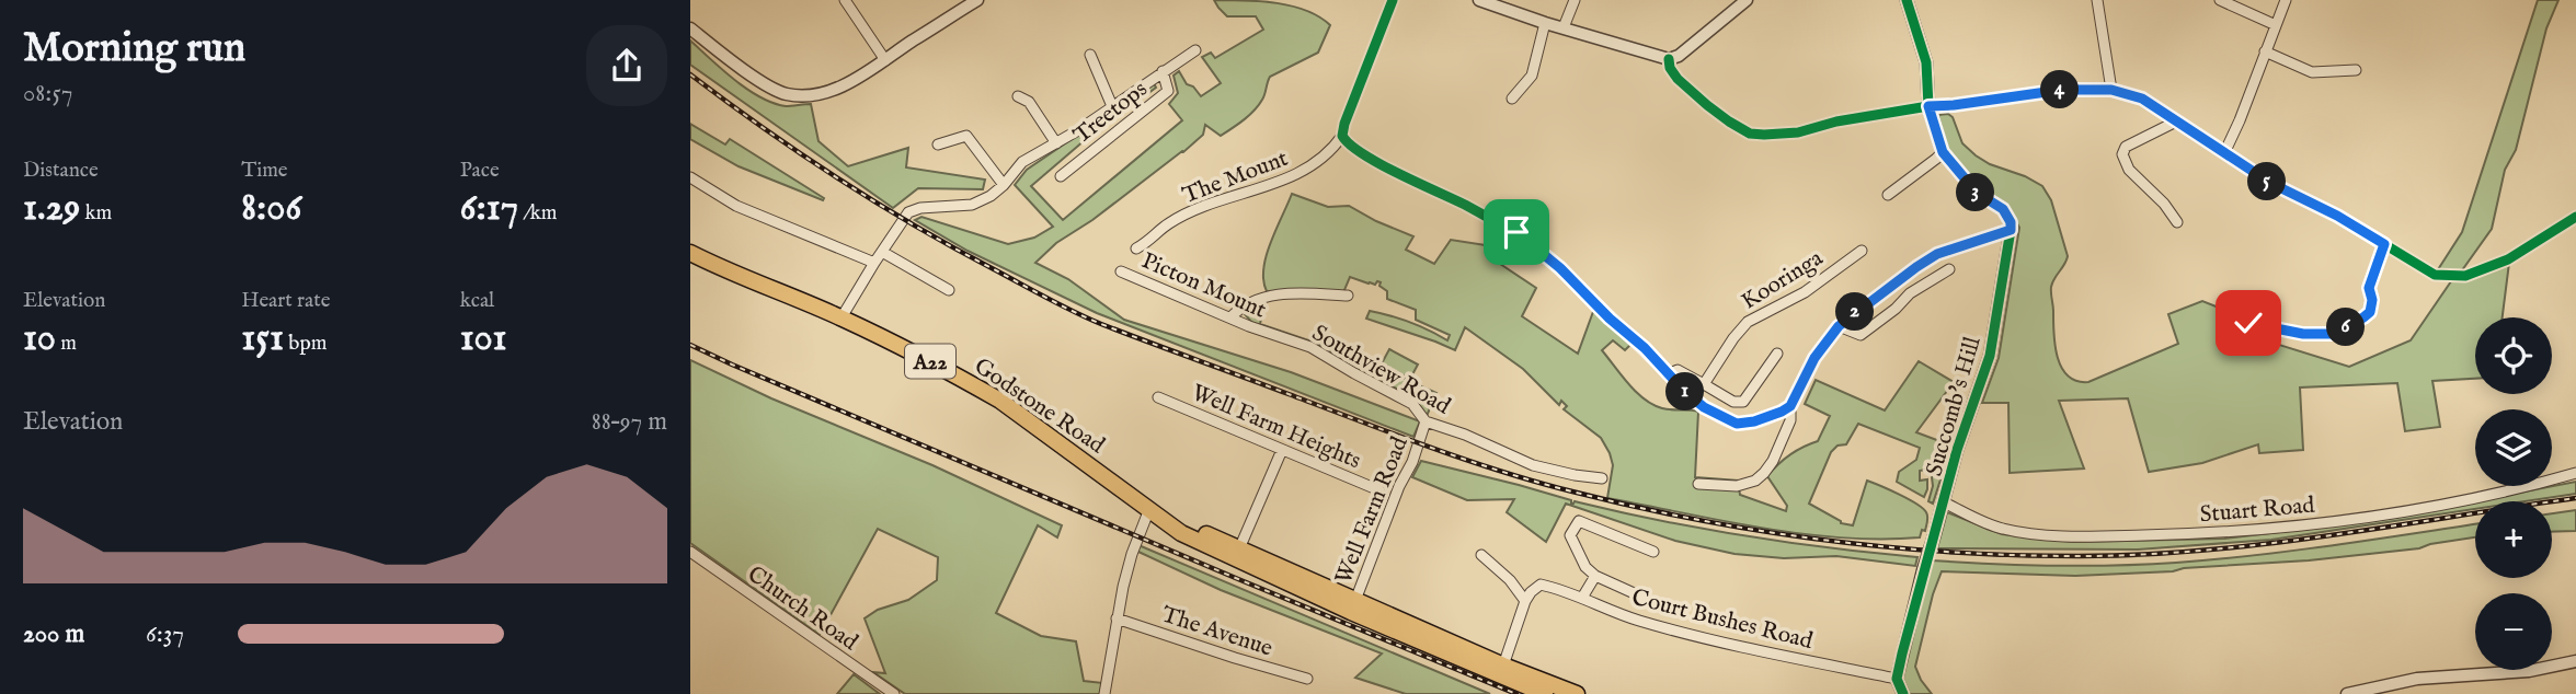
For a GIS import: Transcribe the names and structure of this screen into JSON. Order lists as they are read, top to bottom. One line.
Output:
{"streets":{"highway":["A22","Godstone Road"],"street":["Treetops","The Mount","Kooringa","Picton Mount","Southview Road","Succomb's Hill","Well Farm Heights","Stuart Road","Well Farm Road","Church Road","Court Bushes Road","The Avenue"]},"crossings":[["Picton Mount","Southview Road"],["Southview Road","Well Farm Road"],["Godstone Road","Well Farm Road"],["Succomb's Hill","Stuart Road"],["Succomb's Hill","Court Bushes Road"]],"page":{"heading":["Morning run","08:57"],"pins":["4","5","3","2","6","1"],"stats":[["Distance","1.29 km"],["Time","8:06"],["Pace","6:17 /km"],["Elevation","10 m"],["Heart rate","151 bpm"],["kcal","101"]],"map_buttons":["+","−"],"chart":["Elevation","88–97 m"],"list":[{"name":"200 m","note":"6:37"}]}}
